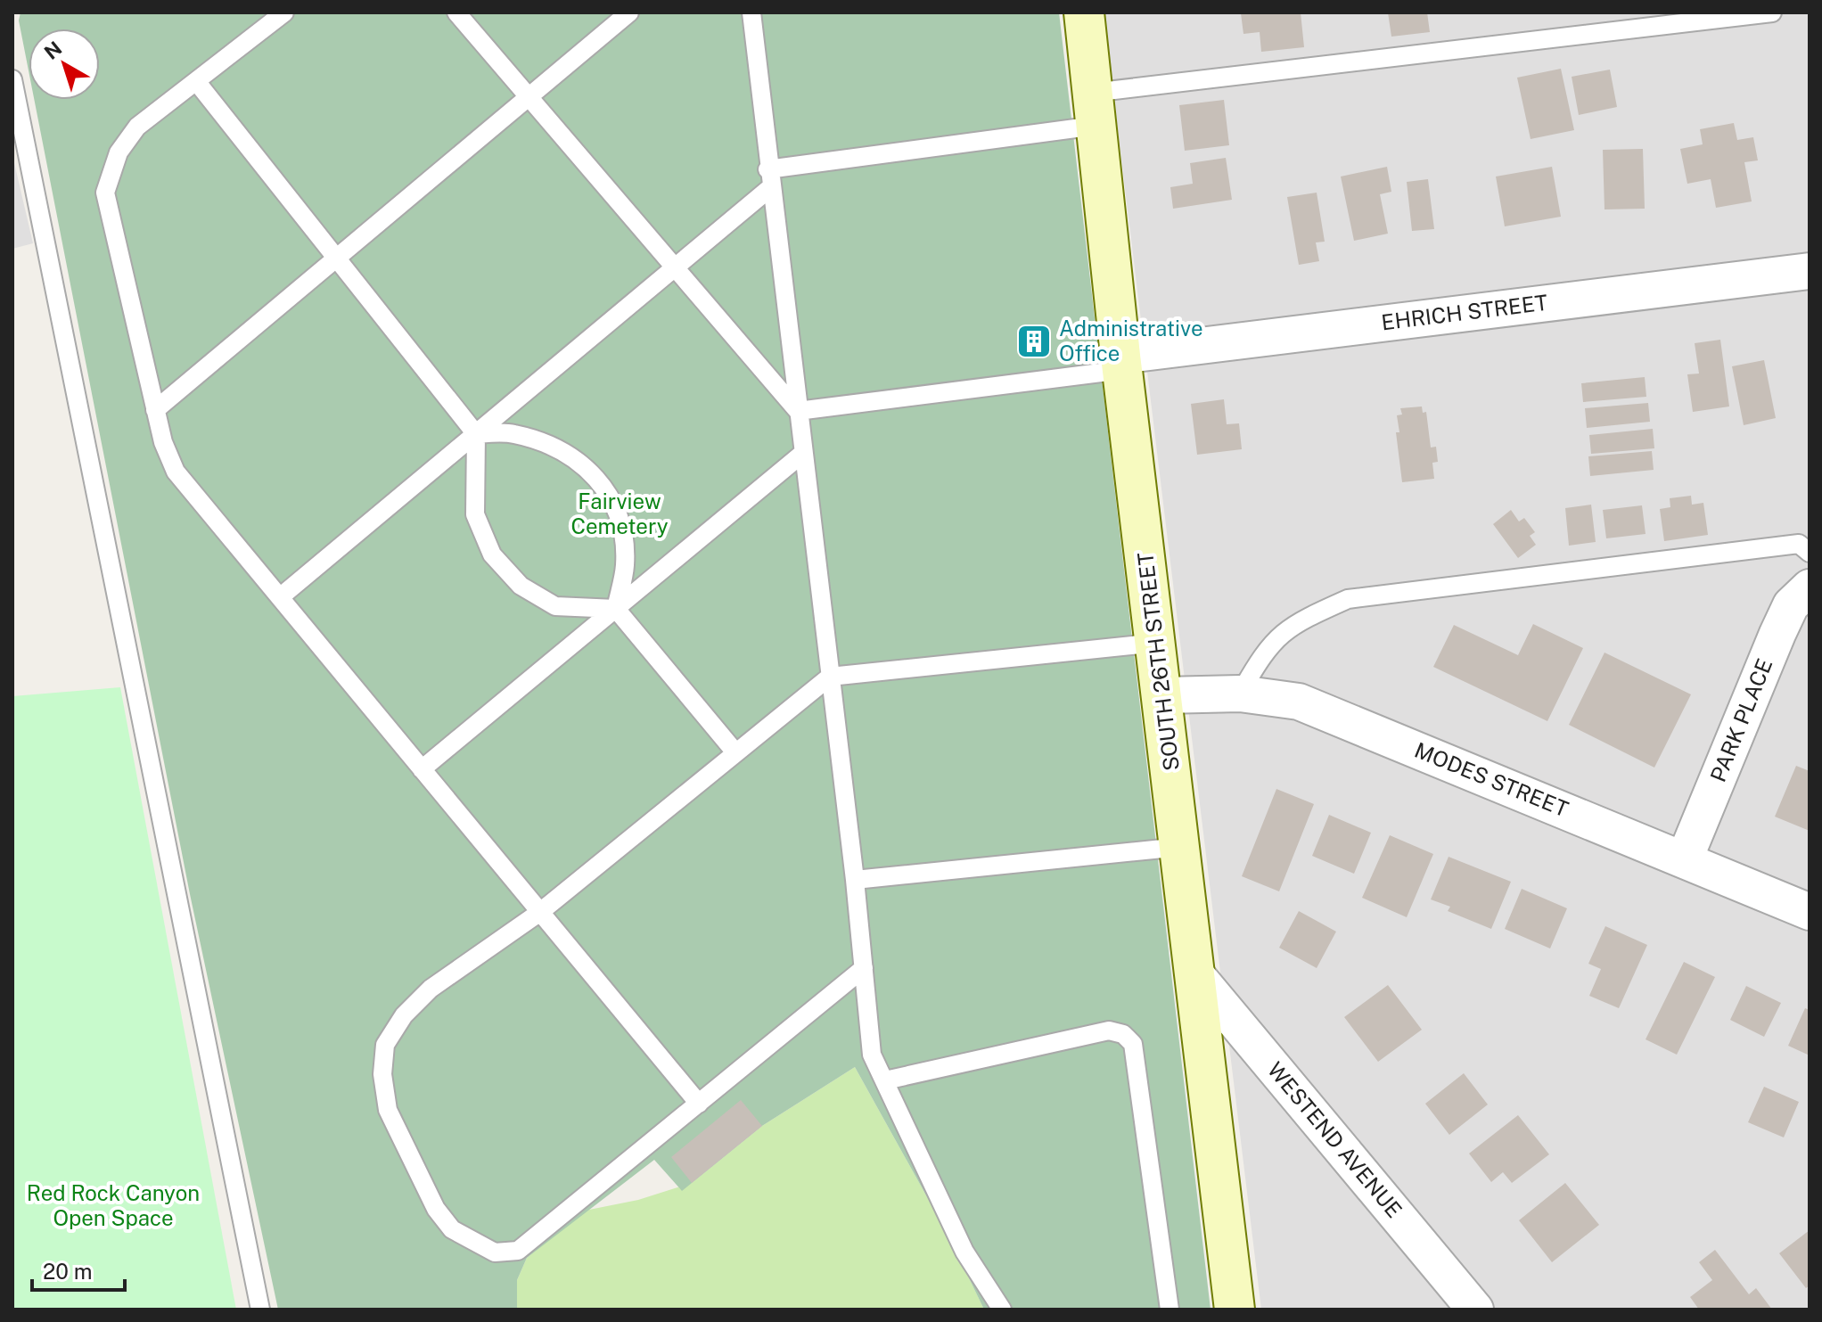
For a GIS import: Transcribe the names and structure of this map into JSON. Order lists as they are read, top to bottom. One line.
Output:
{"streets":{"street":["EHRICH STREET","SOUTH 26TH STREET","PARK PLACE","MODES STREET","WESTEND AVENUE"]},"crossings":[["EHRICH STREET","SOUTH 26TH STREET"],["SOUTH 26TH STREET","MODES STREET"],["SOUTH 26TH STREET","WESTEND AVENUE"],["PARK PLACE","MODES STREET"]],"parks":["Fairview Cemetery","Red Rock Canyon Open Space"],"places":{"building":["Administrative Office"]},"scale_bar":"20 m","north":"top left"}
